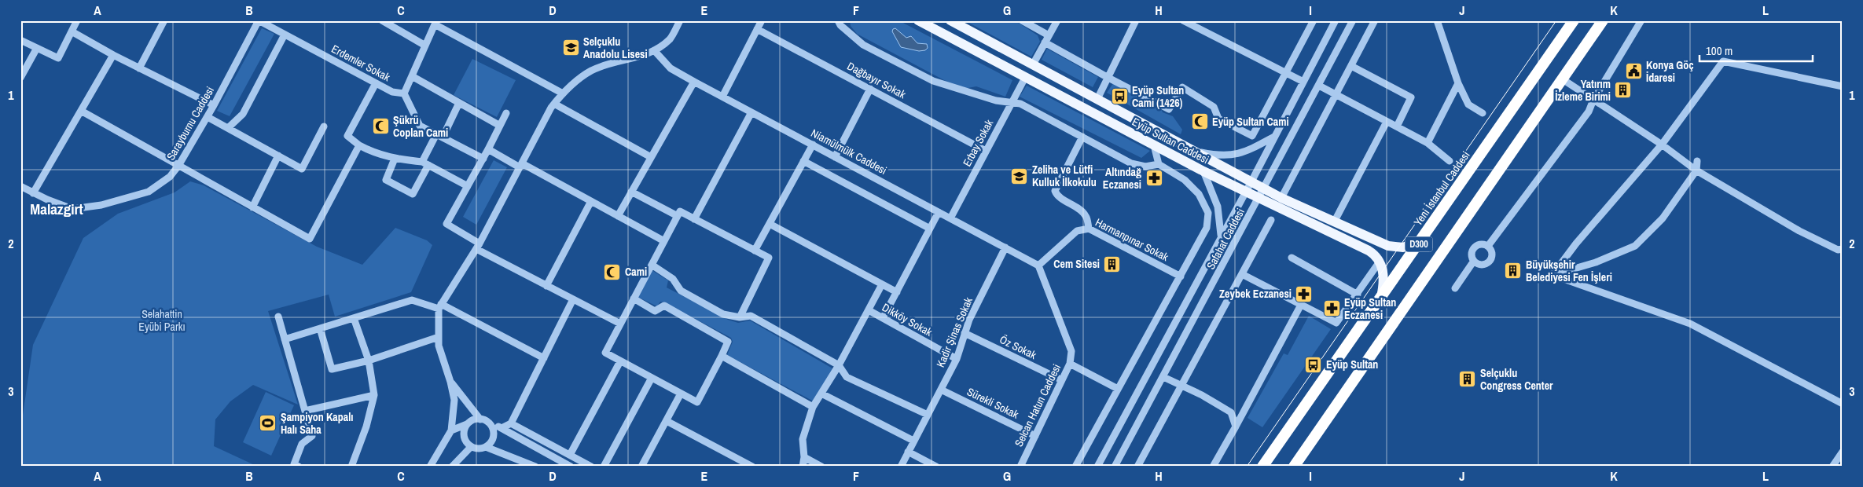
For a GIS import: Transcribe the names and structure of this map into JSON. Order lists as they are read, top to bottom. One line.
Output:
{"streets":{"highway":["Yeni İstanbul Caddesi","D300"],"main road":["Eyüp Sultan Caddesi"],"street":["Erdemler Sokak","Dağbayır Sokak","Sarayburnu Caddesi","Erbay Sokak","Niamülmülk Caddesi","Safahat Caddesi","Harmanpınar Sokak","Dikköy Sokak","Kadir Şinas Sokak","Öz Sokak","Sürekli Sokak","Selcan Hatun Caddesi"]},"crossings":[["Erdemler Sokak","Sarayburnu Caddesi"],["Dağbayır Sokak","Erbay Sokak"],["Eyüp Sultan Caddesi","Erbay Sokak"],["Eyüp Sultan Caddesi","Yeni İstanbul Caddesi"],["Eyüp Sultan Caddesi","Safahat Caddesi"],["Erbay Sokak","Niamülmülk Caddesi"],["Niamülmülk Caddesi","Harmanpınar Sokak"],["Niamülmülk Caddesi","Kadir Şinas Sokak"],["Niamülmülk Caddesi","Selcan Hatun Caddesi"],["Harmanpınar Sokak","Selcan Hatun Caddesi"],["Dikköy Sokak","Kadir Şinas Sokak"],["Kadir Şinas Sokak","Öz Sokak"],["Kadir Şinas Sokak","Sürekli Sokak"],["Öz Sokak","Selcan Hatun Caddesi"],["Sürekli Sokak","Selcan Hatun Caddesi"]],"districts":["Malazgirt"],"parks":["Selahattin Eyübi Parkı"],"places":{"school or university":["Selçuklu Anadolu Lisesi","Zeliha ve Lütfi Kulluk İlkokulu"],"public building":["Konya Göç İdaresi"],"building":["Yatırım İzleme Birimi","Cem Sitesi","Büyükşehir Belediyesi Fen İşleri","Selçuklu Congress Center"],"bus stop":["Eyüp Sultan Cami (1426)","Eyüp Sultan"],"mosque":["Eyüp Sultan Cami","Şükrü Coplan Cami","Cami"],"pharmacy":["Altındağ Eczanesi","Zeybek Eczanesi","Eyüp Sultan Eczanesi"],"sports":["Şampiyon Kapalı Halı Saha"]},"scale_bar":"100 m","grid":{"columns":["A","B","C","D","E","F","G","H","I","J","K","L"],"rows":["1","2","3"]}}
